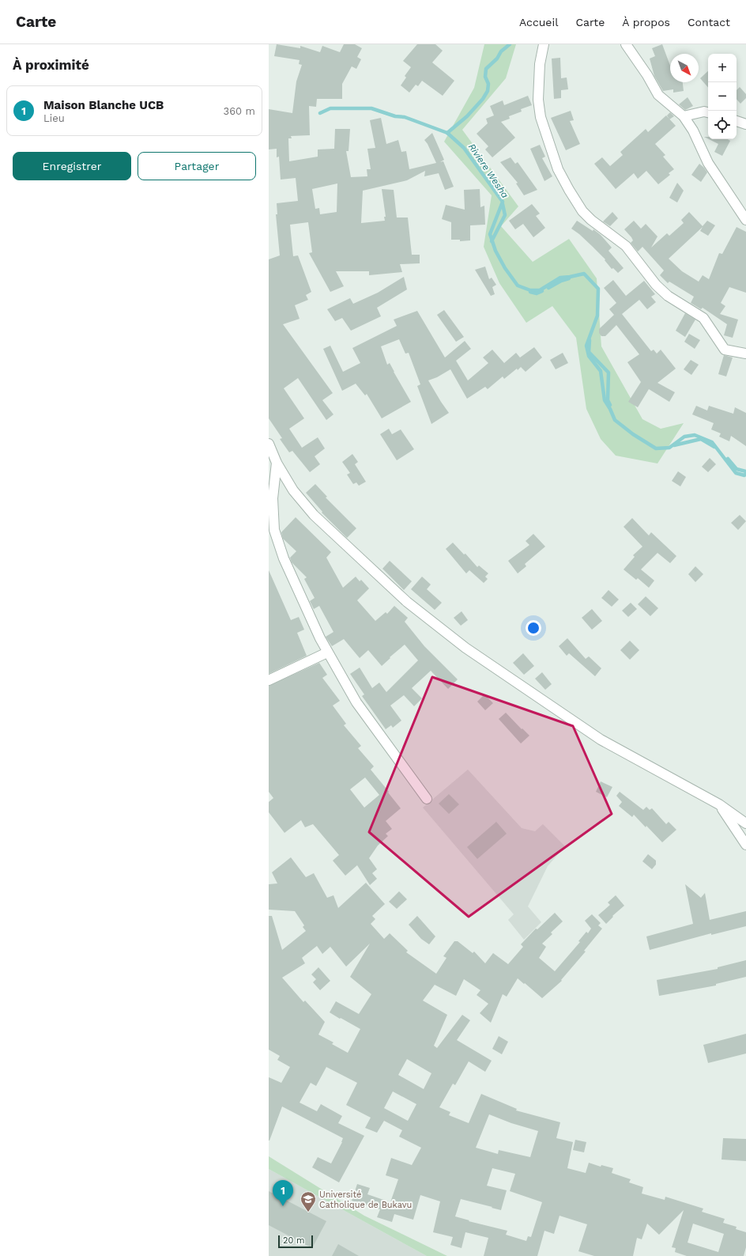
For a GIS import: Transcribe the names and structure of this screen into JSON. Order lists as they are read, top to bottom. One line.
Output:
{"water":["Riviere Wesha"],"places":{"school or university":["Université Catholique de Bukavu"]},"scale_bar":"20 m","north":"bottom right","page":{"header":"Carte","nav":["Accueil","Carte","À propos","Contact"],"heading":"À proximité","map_buttons":["+","−"],"list":[{"mark":"1","name":"Maison Blanche UCB","note":"Lieu","value":"360 m"}],"buttons":["Enregistrer","Partager"],"pins":"1","scale":"20 m"}}
